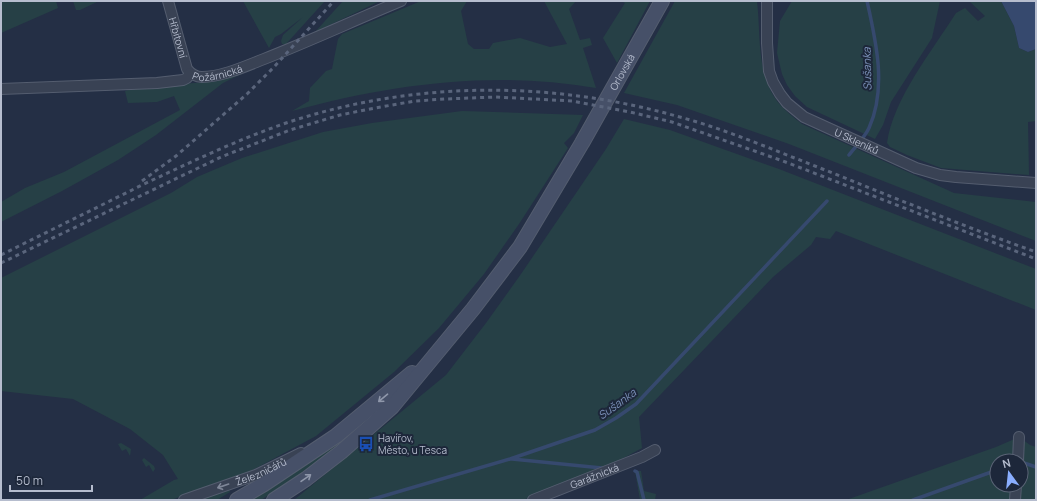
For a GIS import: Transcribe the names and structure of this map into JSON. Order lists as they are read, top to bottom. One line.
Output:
{"streets":{"main road":["Orlovská"],"street":["Hřbitovní","Požárnická","U Skleníků","Železničářů","Garážnická"]},"crossings":[["Hřbitovní","Požárnická"]],"one_way":["Železničářů"],"water":["Sušanka"],"places":{"bus stop":["Havířov, Město, u Tesca"]},"scale_bar":"50 m","north":"top"}
